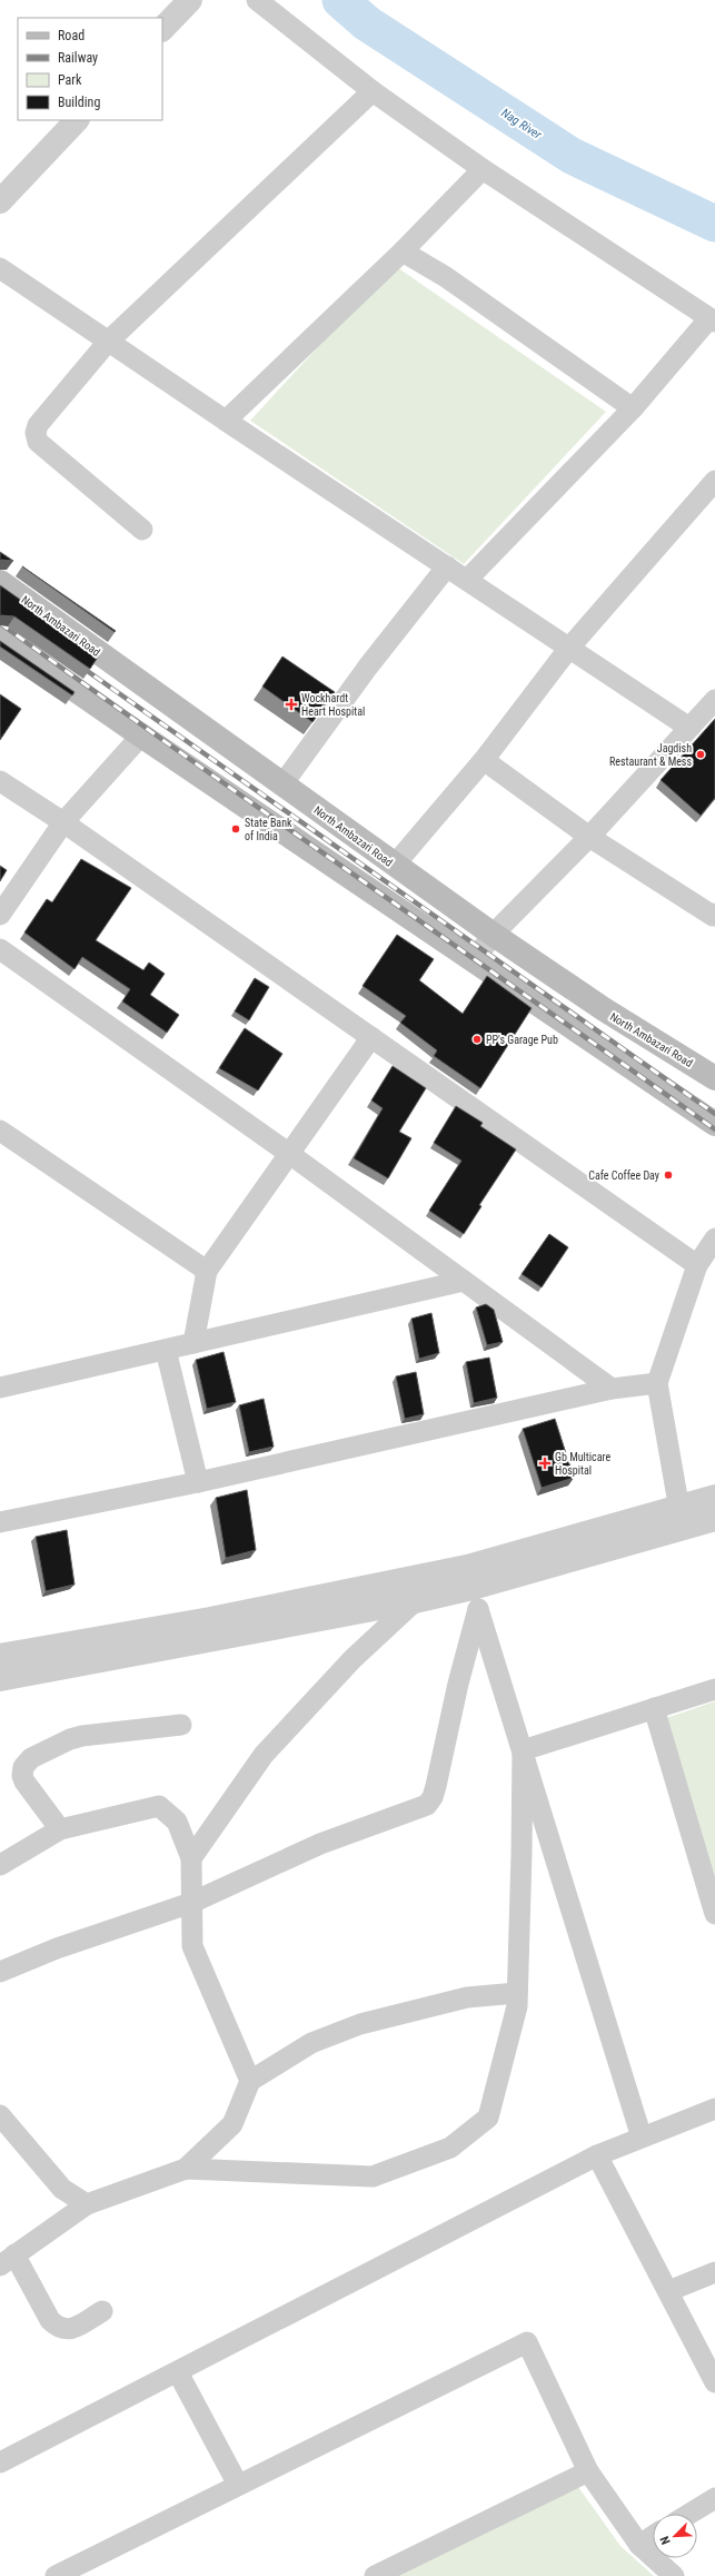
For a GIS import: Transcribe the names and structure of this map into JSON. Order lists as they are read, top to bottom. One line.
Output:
{"streets":{"main road":["North Ambazari Road"]},"water":["Nag River"],"places":{"health":["Wockhardt Heart Hospital","Gb Multicare Hospital"],"other":["Jagdish Restaurant & Mess","State Bank of India","PP's Garage Pub","Cafe Coffee Day"]},"legend":["Road","Railway","Park","Building"],"north":"bottom left"}
